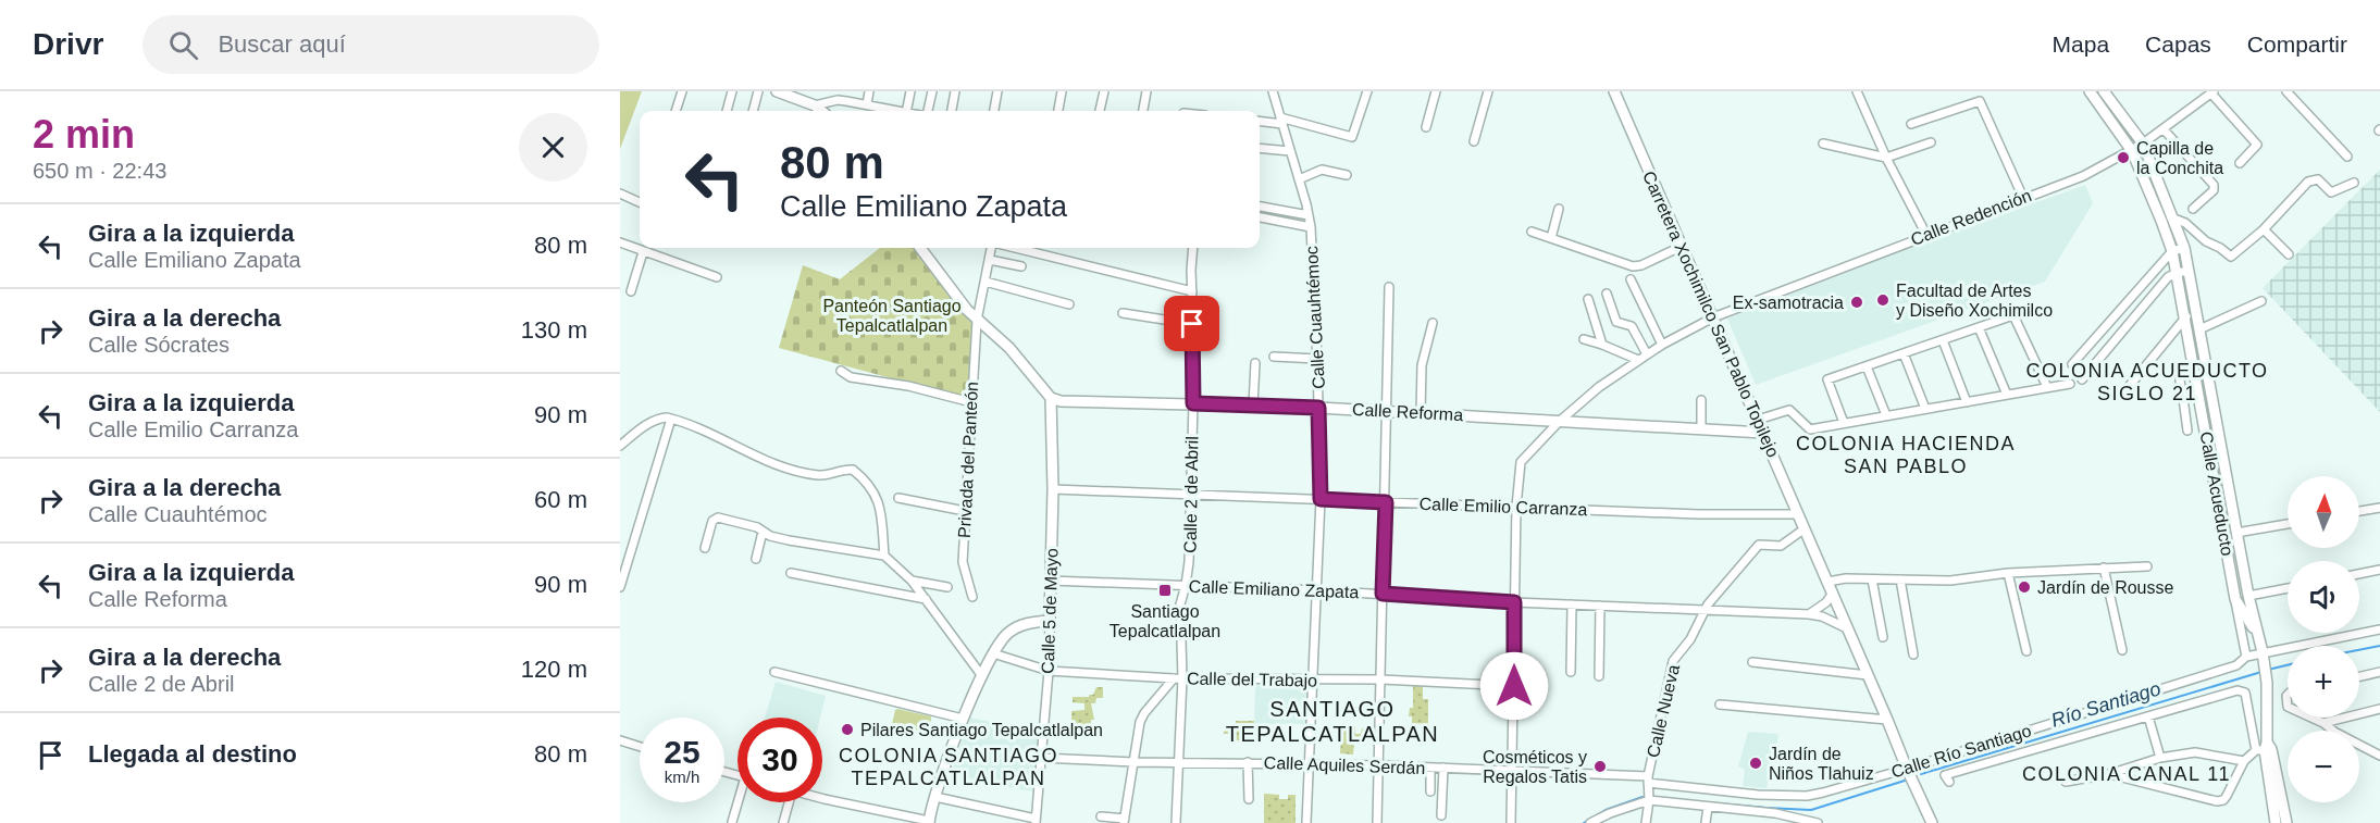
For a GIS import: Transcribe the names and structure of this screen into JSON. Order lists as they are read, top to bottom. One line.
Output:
{"streets":{"street":["Calle Redención","Carretera Xochimilco San Pablo Topilejo","Calle Cuauhtémoc","Calle Reforma","Privada del Panteón","Calle Acueducto","Calle 2 de Abril","Calle Emilio Carranza","Calle Emiliano Zapata","Calle 5 de Mayo","Calle del Trabajo","Calle Nueva","Calle Río Santiago","Calle Aquiles Serdán"]},"crossings":[["Calle Redención","Carretera Xochimilco San Pablo Topilejo"],["Calle Redención","Calle Reforma"],["Calle Redención","Calle Acueducto"],["Calle Redención","Calle Emilio Carranza"],["Calle Redención","Calle Emiliano Zapata"],["Calle Redención","Calle del Trabajo"],["Calle Redención","Calle Aquiles Serdán"],["Carretera Xochimilco San Pablo Topilejo","Calle Reforma"],["Carretera Xochimilco San Pablo Topilejo","Calle Emilio Carranza"],["Carretera Xochimilco San Pablo Topilejo","Calle Emiliano Zapata"],["Carretera Xochimilco San Pablo Topilejo","Calle Nueva"],["Carretera Xochimilco San Pablo Topilejo","Calle Río Santiago"],["Calle Cuauhtémoc","Calle Reforma"],["Calle Cuauhtémoc","Calle Emilio Carranza"],["Calle Cuauhtémoc","Calle Emiliano Zapata"],["Calle Cuauhtémoc","Calle del Trabajo"],["Calle Cuauhtémoc","Calle Aquiles Serdán"],["Calle Reforma","Calle 2 de Abril"],["Calle Reforma","Calle 5 de Mayo"],["Calle Acueducto","Calle Río Santiago"],["Calle 2 de Abril","Calle Emilio Carranza"],["Calle 2 de Abril","Calle Emiliano Zapata"],["Calle 2 de Abril","Calle del Trabajo"],["Calle 2 de Abril","Calle Aquiles Serdán"],["Calle Emilio Carranza","Calle 5 de Mayo"],["Calle Emiliano Zapata","Calle 5 de Mayo"],["Calle Emiliano Zapata","Calle Nueva"],["Calle 5 de Mayo","Calle del Trabajo"],["Calle 5 de Mayo","Calle Aquiles Serdán"],["Calle Nueva","Calle Río Santiago"],["Calle Nueva","Calle Aquiles Serdán"],["Calle Río Santiago","Calle Aquiles Serdán"]],"districts":["COLONIA ACUEDUCTO SIGLO 21","COLONIA HACIENDA SAN PABLO","SANTIAGO TEPALCATLALPAN","COLONIA SANTIAGO TEPALCATLALPAN","COLONIA CANAL 11"],"water":["Río Santiago"],"parks":["Panteón Santiago Tepalcatlalpan"],"places":{"other":["Capilla de la Conchita","Facultad de Artes y Diseño Xochimilco","Ex-samotracia","Jardín de Rousse","Pilares Santiago Tepalcatlalpan","Jardín de Niños Tlahuiz","Cosméticos y Regalos Tatis"],"transit":["Santiago Tepalcatlalpan"]},"north":"top","page":{"header":"Drivr","search":"Buscar aquí","nav":["Mapa","Capas","Compartir"],"heading":["2 min","650 m · 22:43"],"turn":["80 m","Calle Emiliano Zapata"],"list":[{"name":"Gira a la izquierda","note":"Calle Emiliano Zapata","value":"80 m"},{"name":"Gira a la derecha","note":"Calle Sócrates","value":"130 m"},{"name":"Gira a la izquierda","note":"Calle Emilio Carranza","value":"90 m"},{"name":"Gira a la derecha","note":"Calle Cuauhtémoc","value":"60 m"},{"name":"Gira a la izquierda","note":"Calle Reforma","value":"90 m"},{"name":"Gira a la derecha","note":"Calle 2 de Abril","value":"120 m"},{"name":"Llegada al destino","value":"80 m"}],"map_buttons":["+","−"],"speed":"25 km/h","limit":"30"}}
